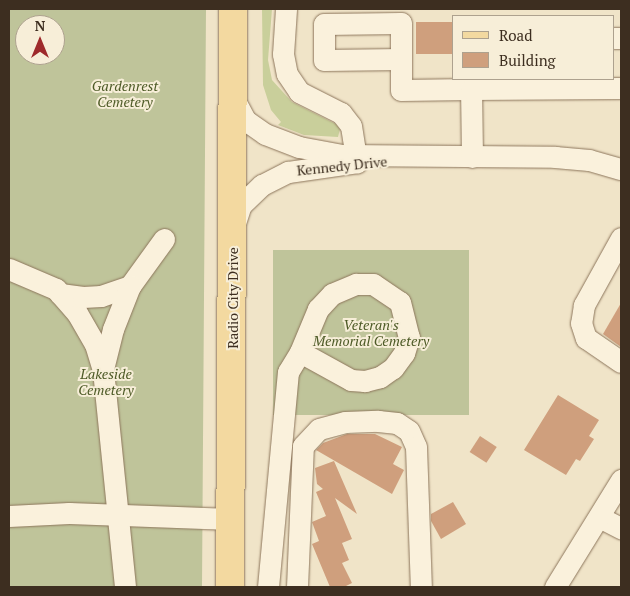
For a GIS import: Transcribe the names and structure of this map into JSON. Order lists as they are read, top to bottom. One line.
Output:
{"streets":{"main road":["Radio City Drive"],"street":["Kennedy Drive"]},"crossings":[["Kennedy Drive","Radio City Drive"]],"parks":["Gardenrest Cemetery","Veteran's Memorial Cemetery","Lakeside Cemetery"],"legend":["Road","Building"],"north":"top"}
